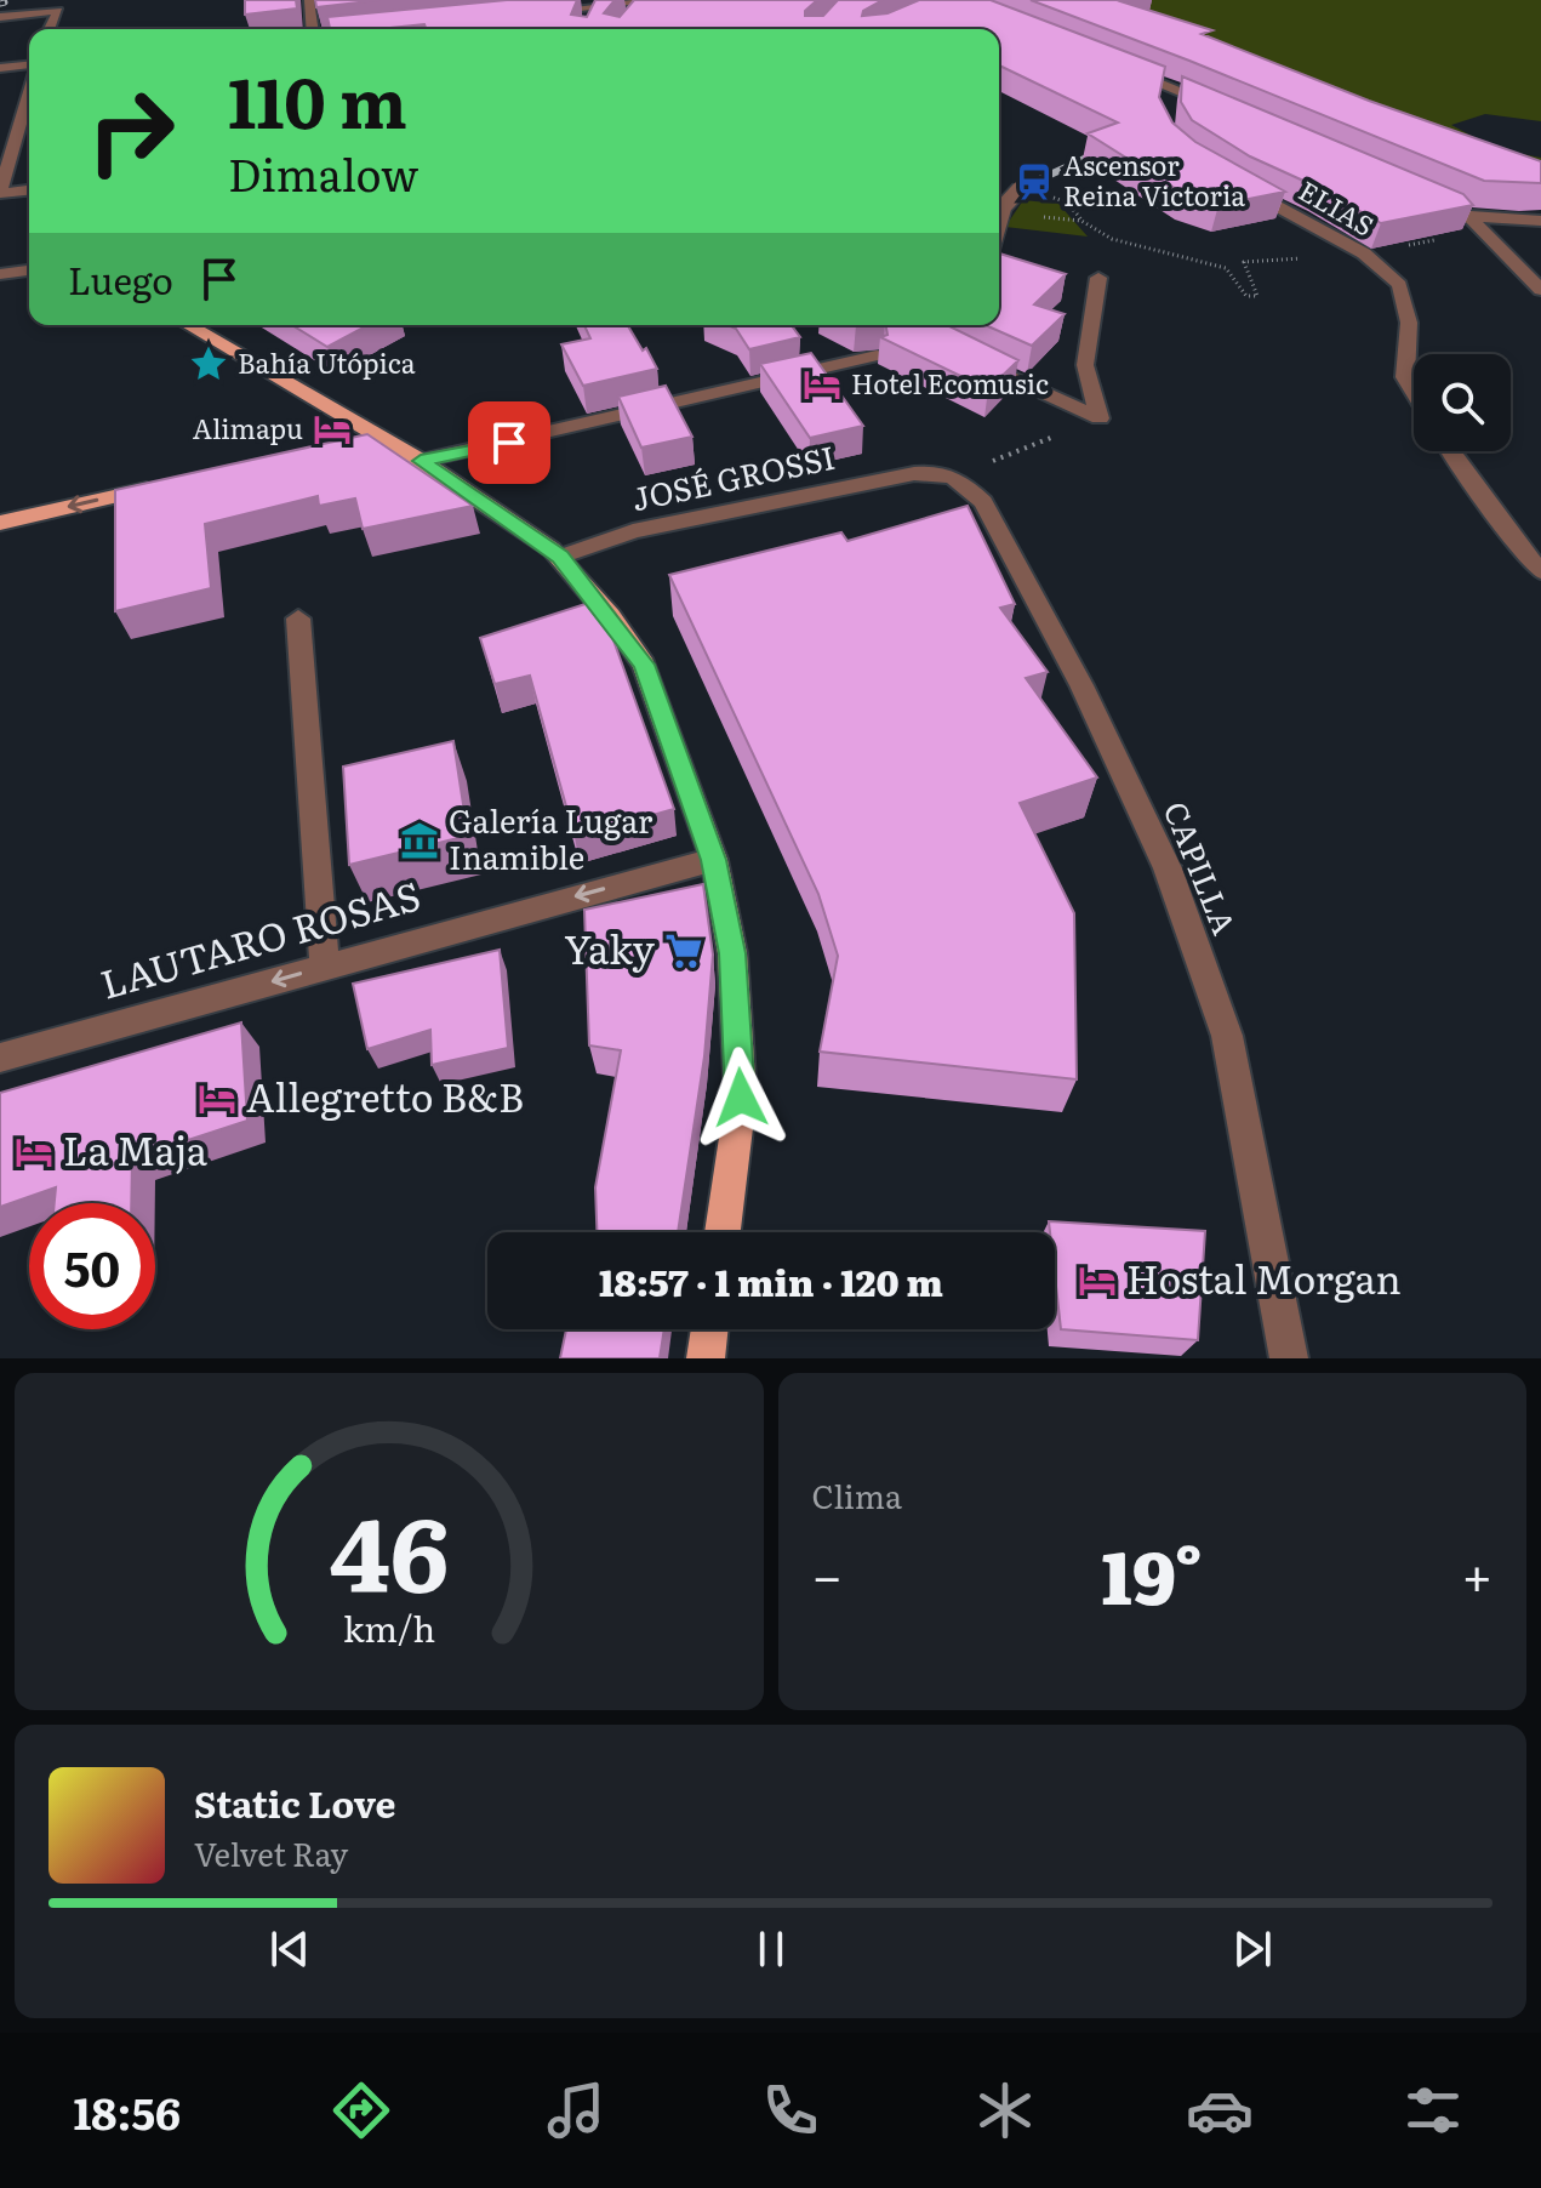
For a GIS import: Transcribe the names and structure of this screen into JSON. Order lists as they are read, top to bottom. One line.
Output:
{"streets":{"street":["ELIAS","JOSÉ GROSSI","CAPILLA","LAUTARO ROSAS"]},"crossings":[["JOSÉ GROSSI","CAPILLA"]],"one_way":["LAUTARO ROSAS"],"places":{"station":["Ascensor Reina Victoria"],"place":["Bahía Utópica"],"hotel":["Hotel Ecomusic","Alimapu","Allegretto B&B","La Maja","Hostal Morgan"],"museum":["Galería Lugar Inamible"],"supermarket":["Yaky"]},"page":{"turn":["110 m","Dimalow"],"then":"Luego","limit":"50","trip":"18:57 · 1 min · 120 m","tile":"Clima","heat":["−","19°","+"],"song":["Static Love","Velvet Ray"],"tabs":"18:56","gauge":["46","km/h"]}}
